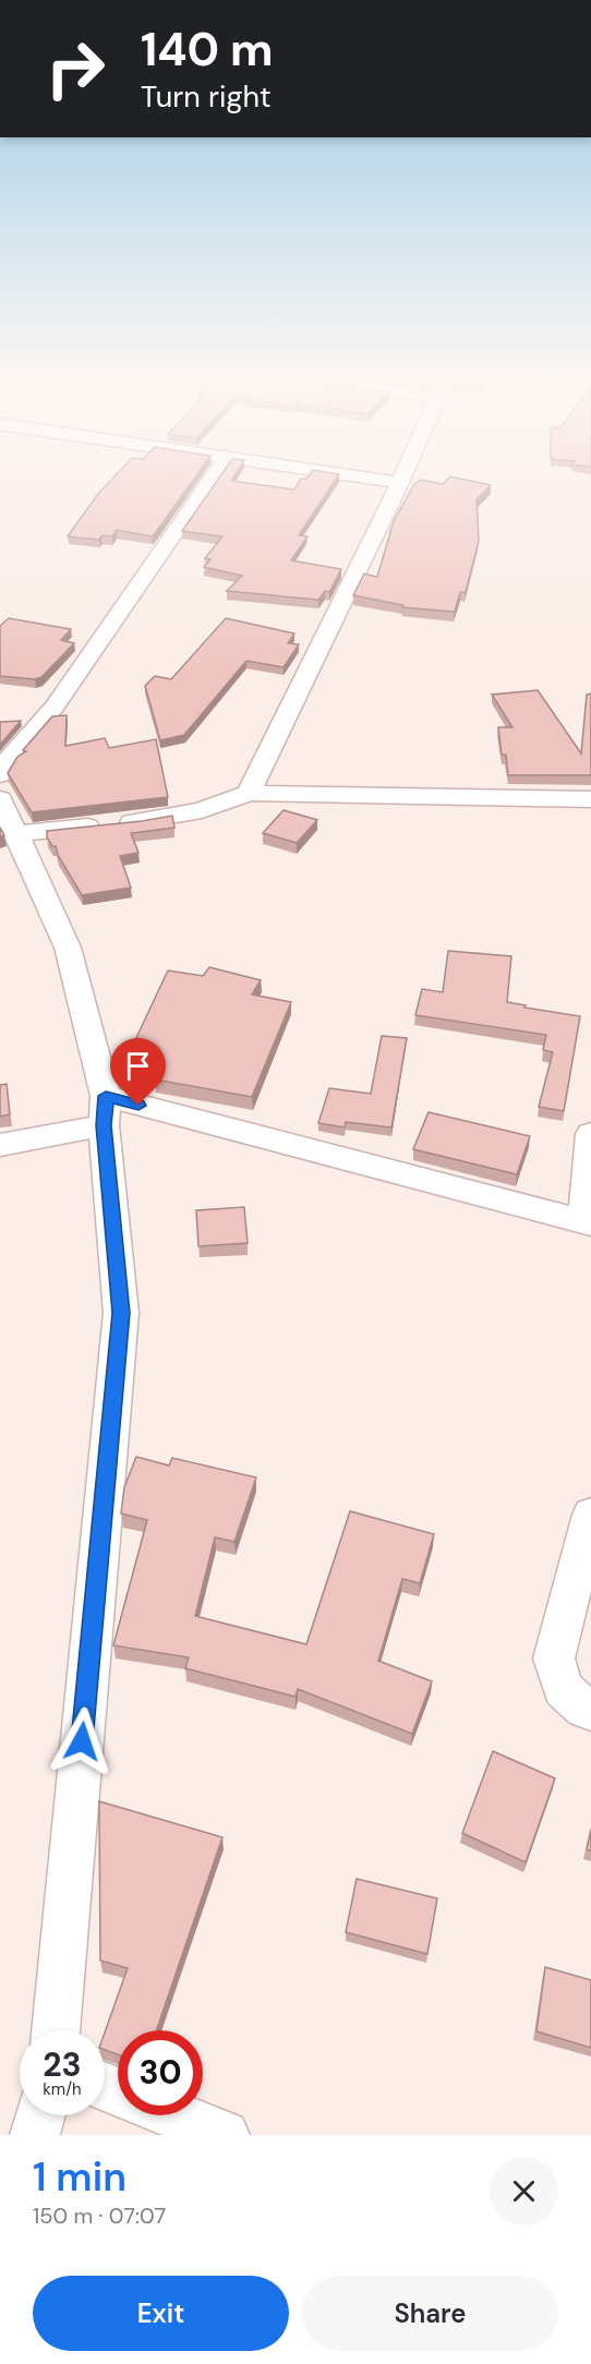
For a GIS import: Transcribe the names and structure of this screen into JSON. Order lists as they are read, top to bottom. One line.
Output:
{"page":{"turn":["140 m","Turn right"],"speed":"23 km/h","limit":"30","heading":["1 min","150 m · 07:07"],"buttons":["Exit","Share"]}}
